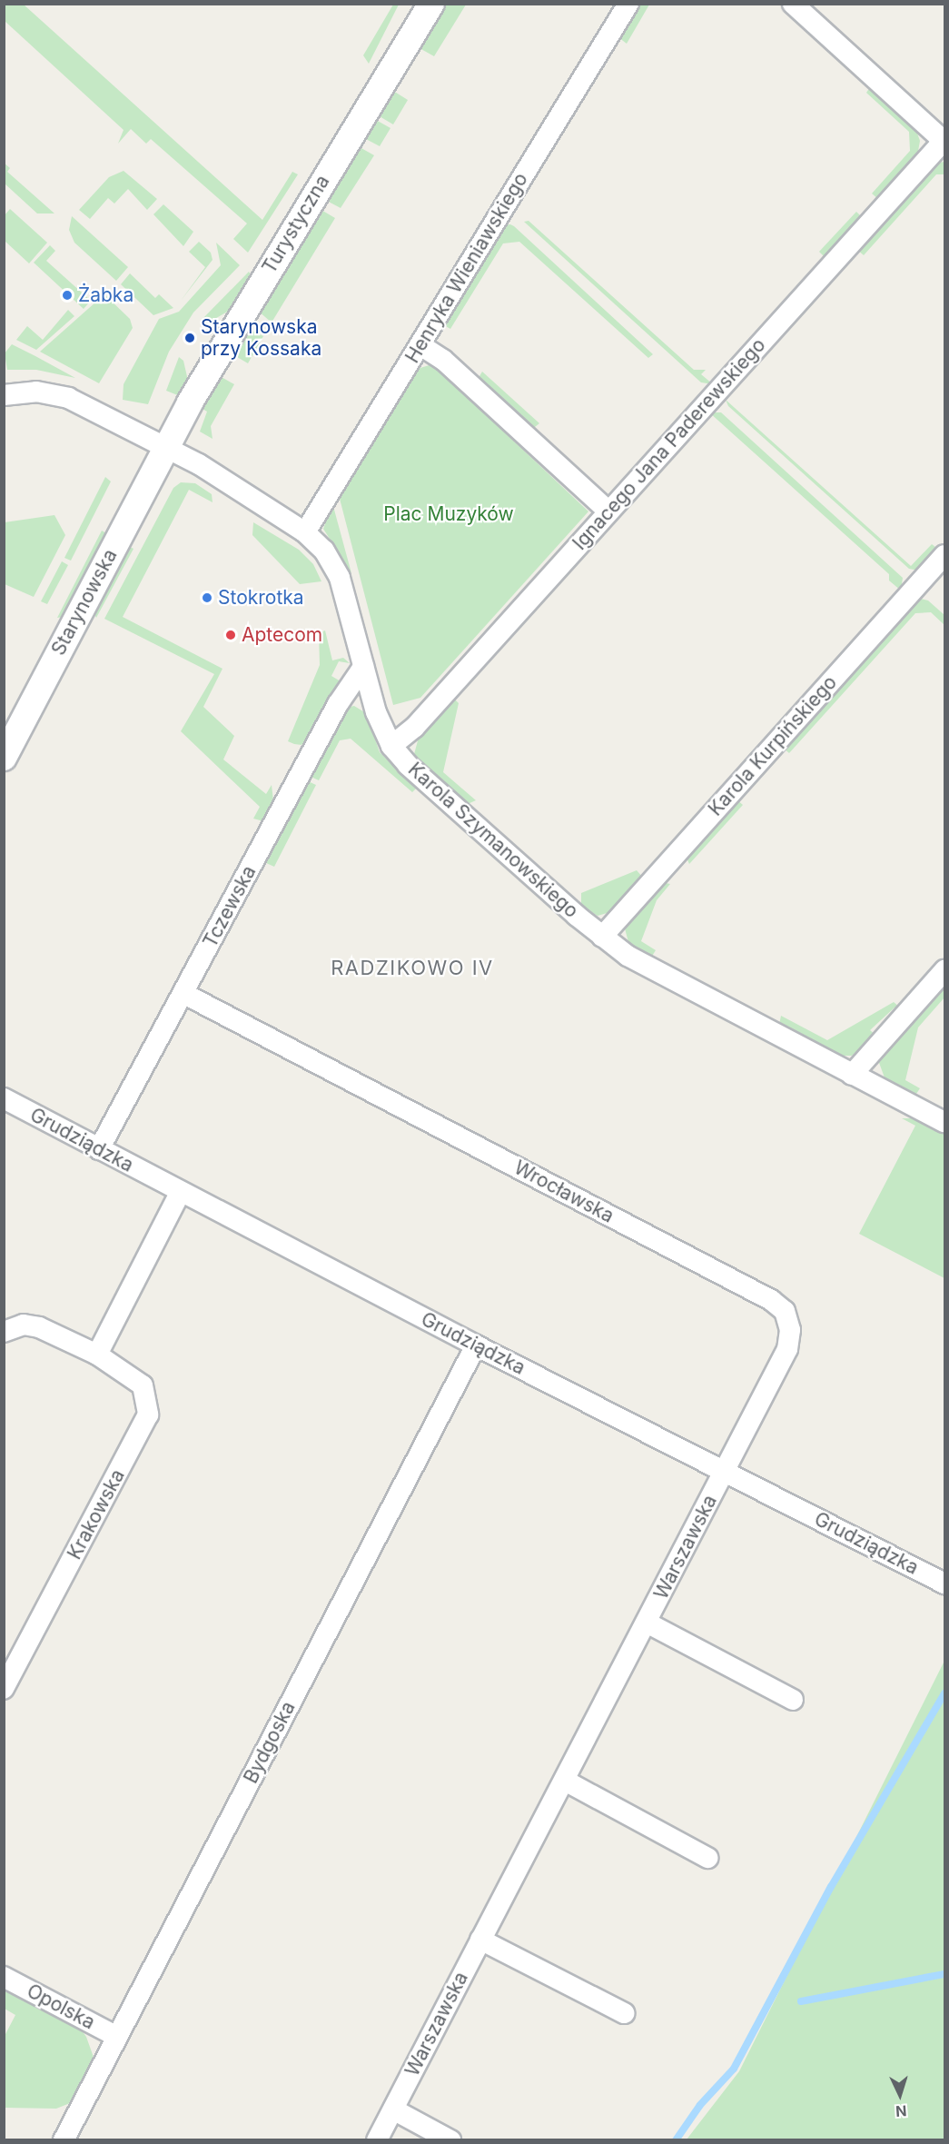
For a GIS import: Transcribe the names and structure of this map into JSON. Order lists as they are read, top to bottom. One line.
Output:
{"streets":{"street":["Turystyczna","Henryka Wieniawskiego","Ignacego Jana Paderewskiego","Starynowska","Karola Kurpińskiego","Karola Szymanowskiego","Tczewska","Grudziądzka","Wrocławska","Krakowska","Warszawska","Bydgoska","Opolska"]},"crossings":[["Turystyczna","Starynowska"],["Turystyczna","Karola Szymanowskiego"],["Henryka Wieniawskiego","Karola Szymanowskiego"],["Ignacego Jana Paderewskiego","Karola Szymanowskiego"],["Starynowska","Karola Szymanowskiego"],["Karola Kurpińskiego","Karola Szymanowskiego"],["Karola Szymanowskiego","Tczewska"],["Tczewska","Grudziądzka"],["Tczewska","Wrocławska"],["Grudziądzka","Wrocławska"],["Grudziądzka","Warszawska"],["Grudziądzka","Bydgoska"],["Wrocławska","Warszawska"],["Bydgoska","Opolska"]],"districts":["RADZIKOWO IV"],"parks":["Plac Muzyków"],"places":["Żabka","Starynowska przy Kossaka","Stokrotka","Aptecom"],"north":"bottom"}
